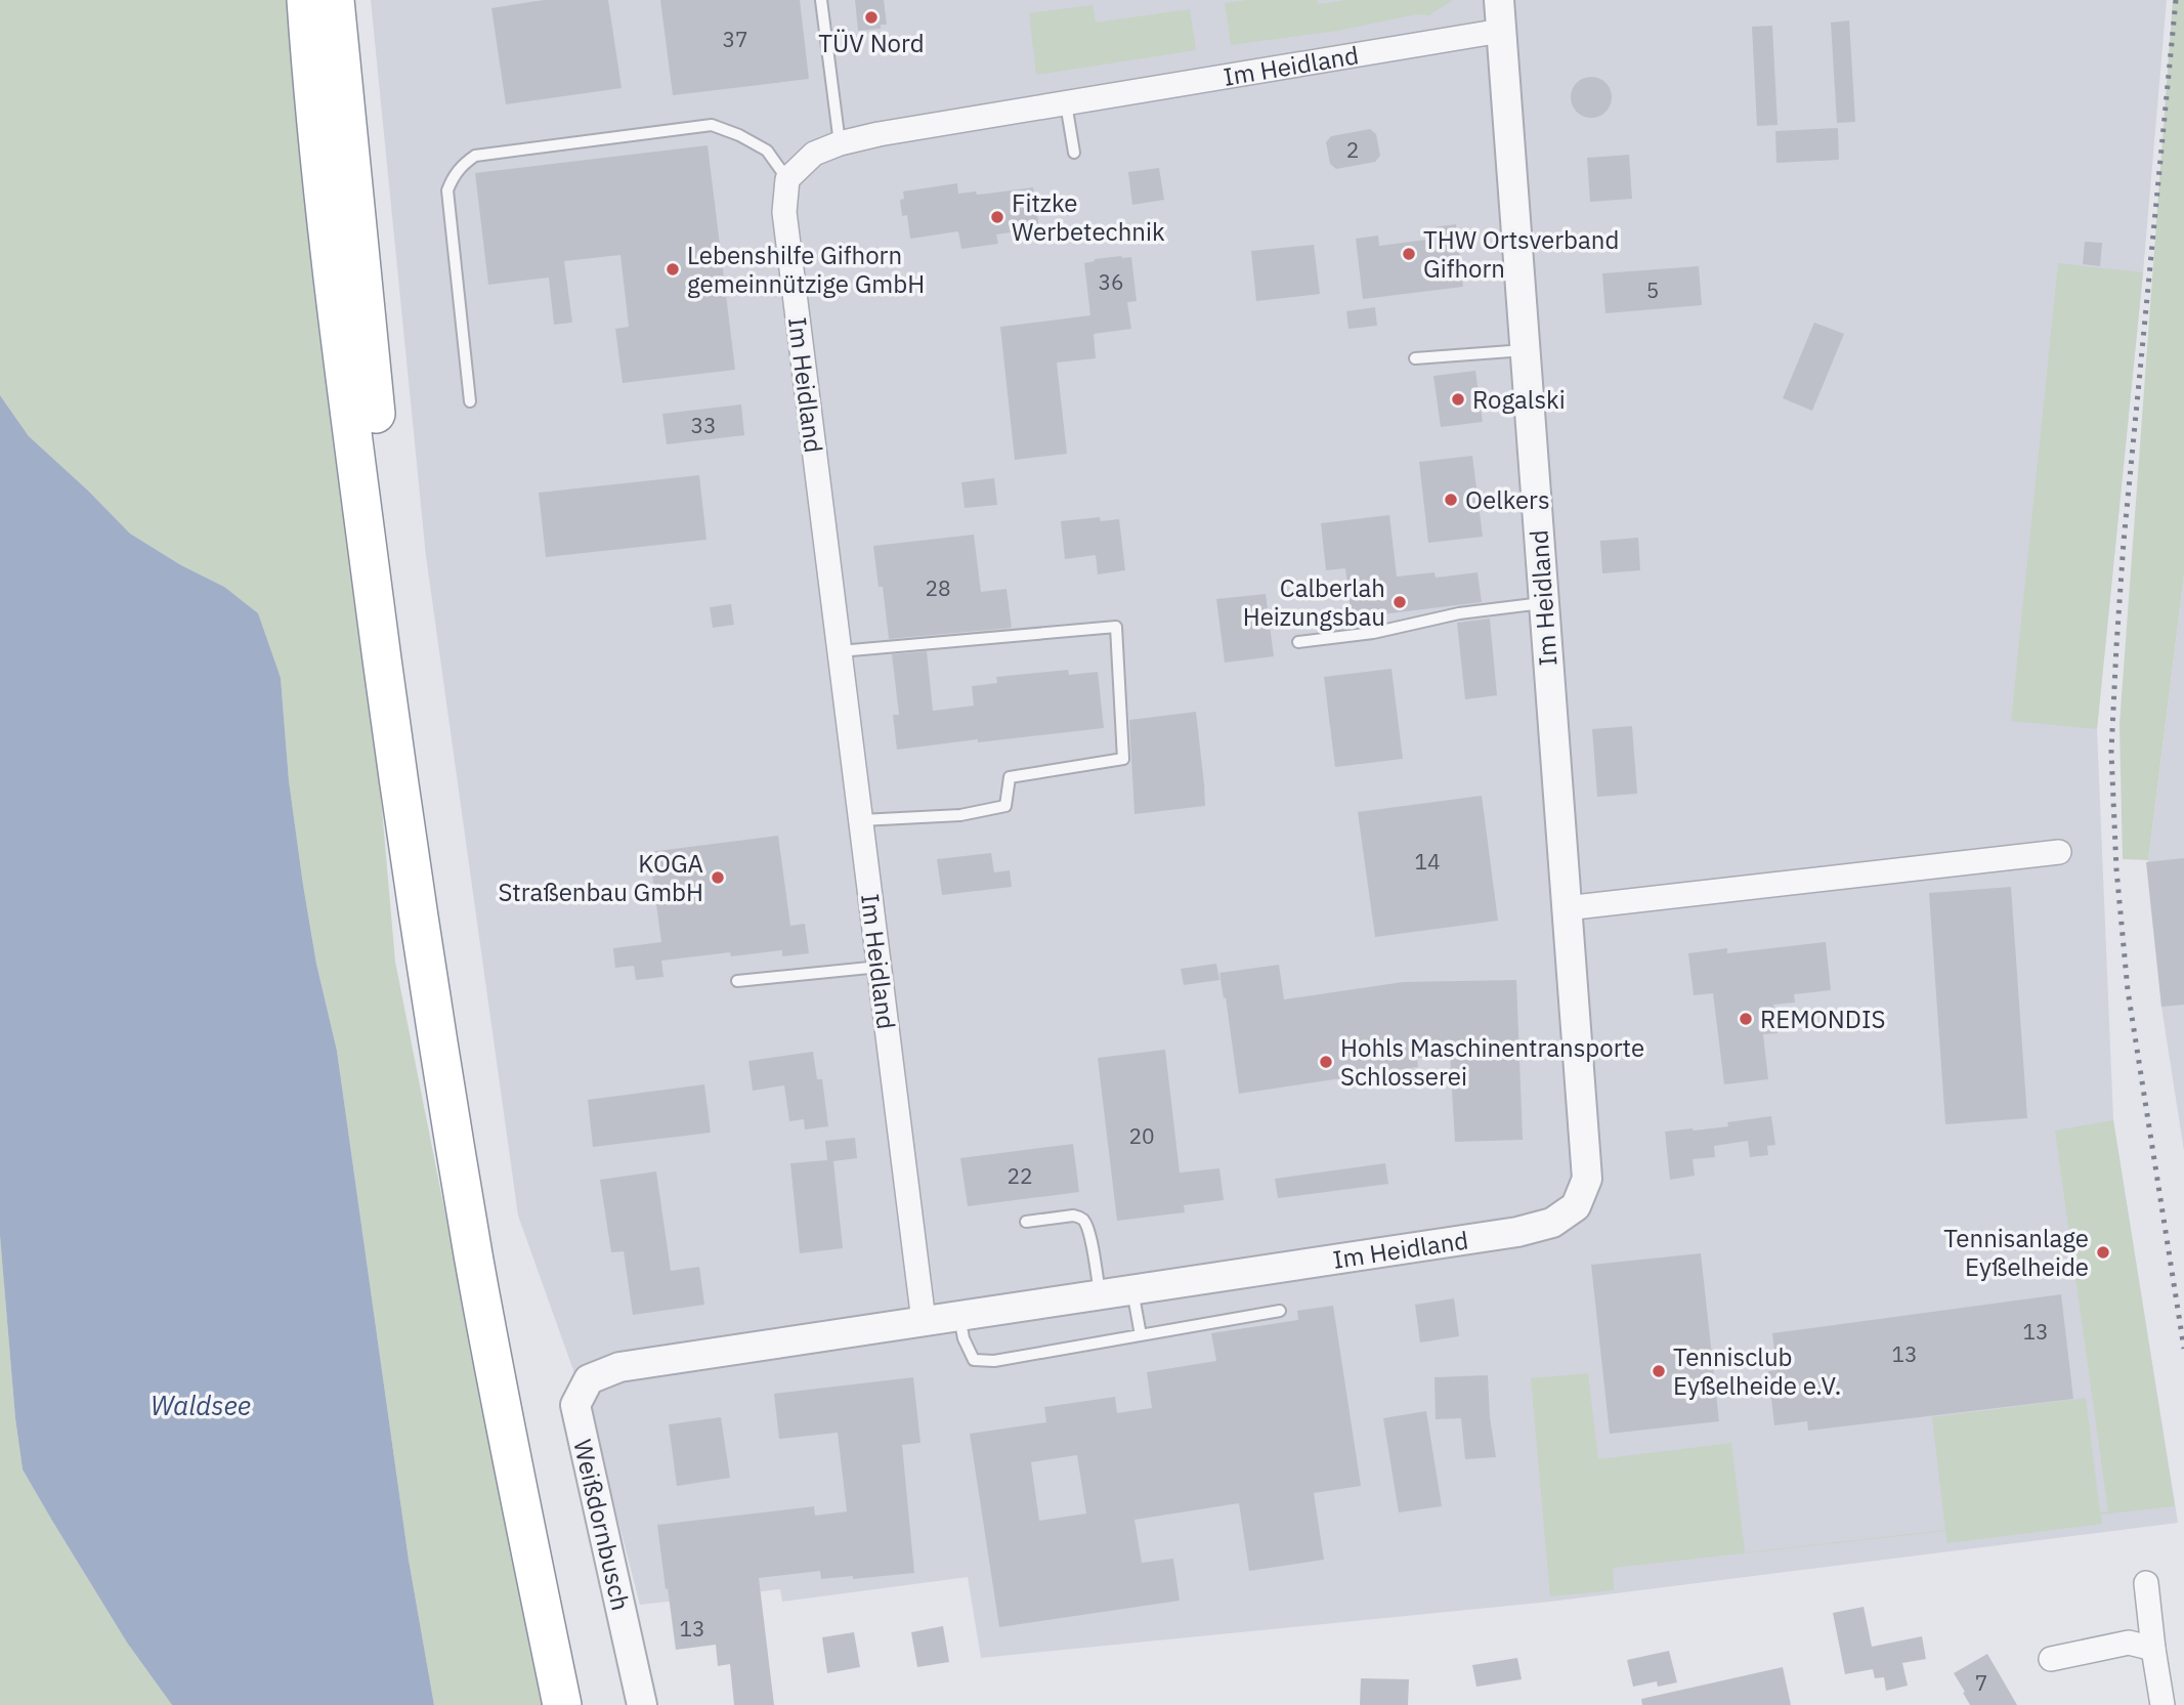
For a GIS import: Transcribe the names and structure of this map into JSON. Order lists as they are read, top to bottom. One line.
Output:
{"streets":{"street":["Im Heidland","Weißdornbusch"]},"crossings":[["Im Heidland","Weißdornbusch"]],"water":["Waldsee"],"places":["TÜV Nord","Fitzke Werbetechnik","THW Ortsverband Gifhorn","Lebenshilfe Gifhorn gemeinnützige GmbH","Rogalski","Oelkers","Calberlah Heizungsbau","KOGA Straßenbau GmbH","REMONDIS","Hohls Maschinentransporte Schlosserei","Tennisanlage Eyßelheide","Tennisclub Eyßelheide e.V."],"house_numbers":["37","2","36","5","33","28","14","20","22","13","13","13","7"]}
